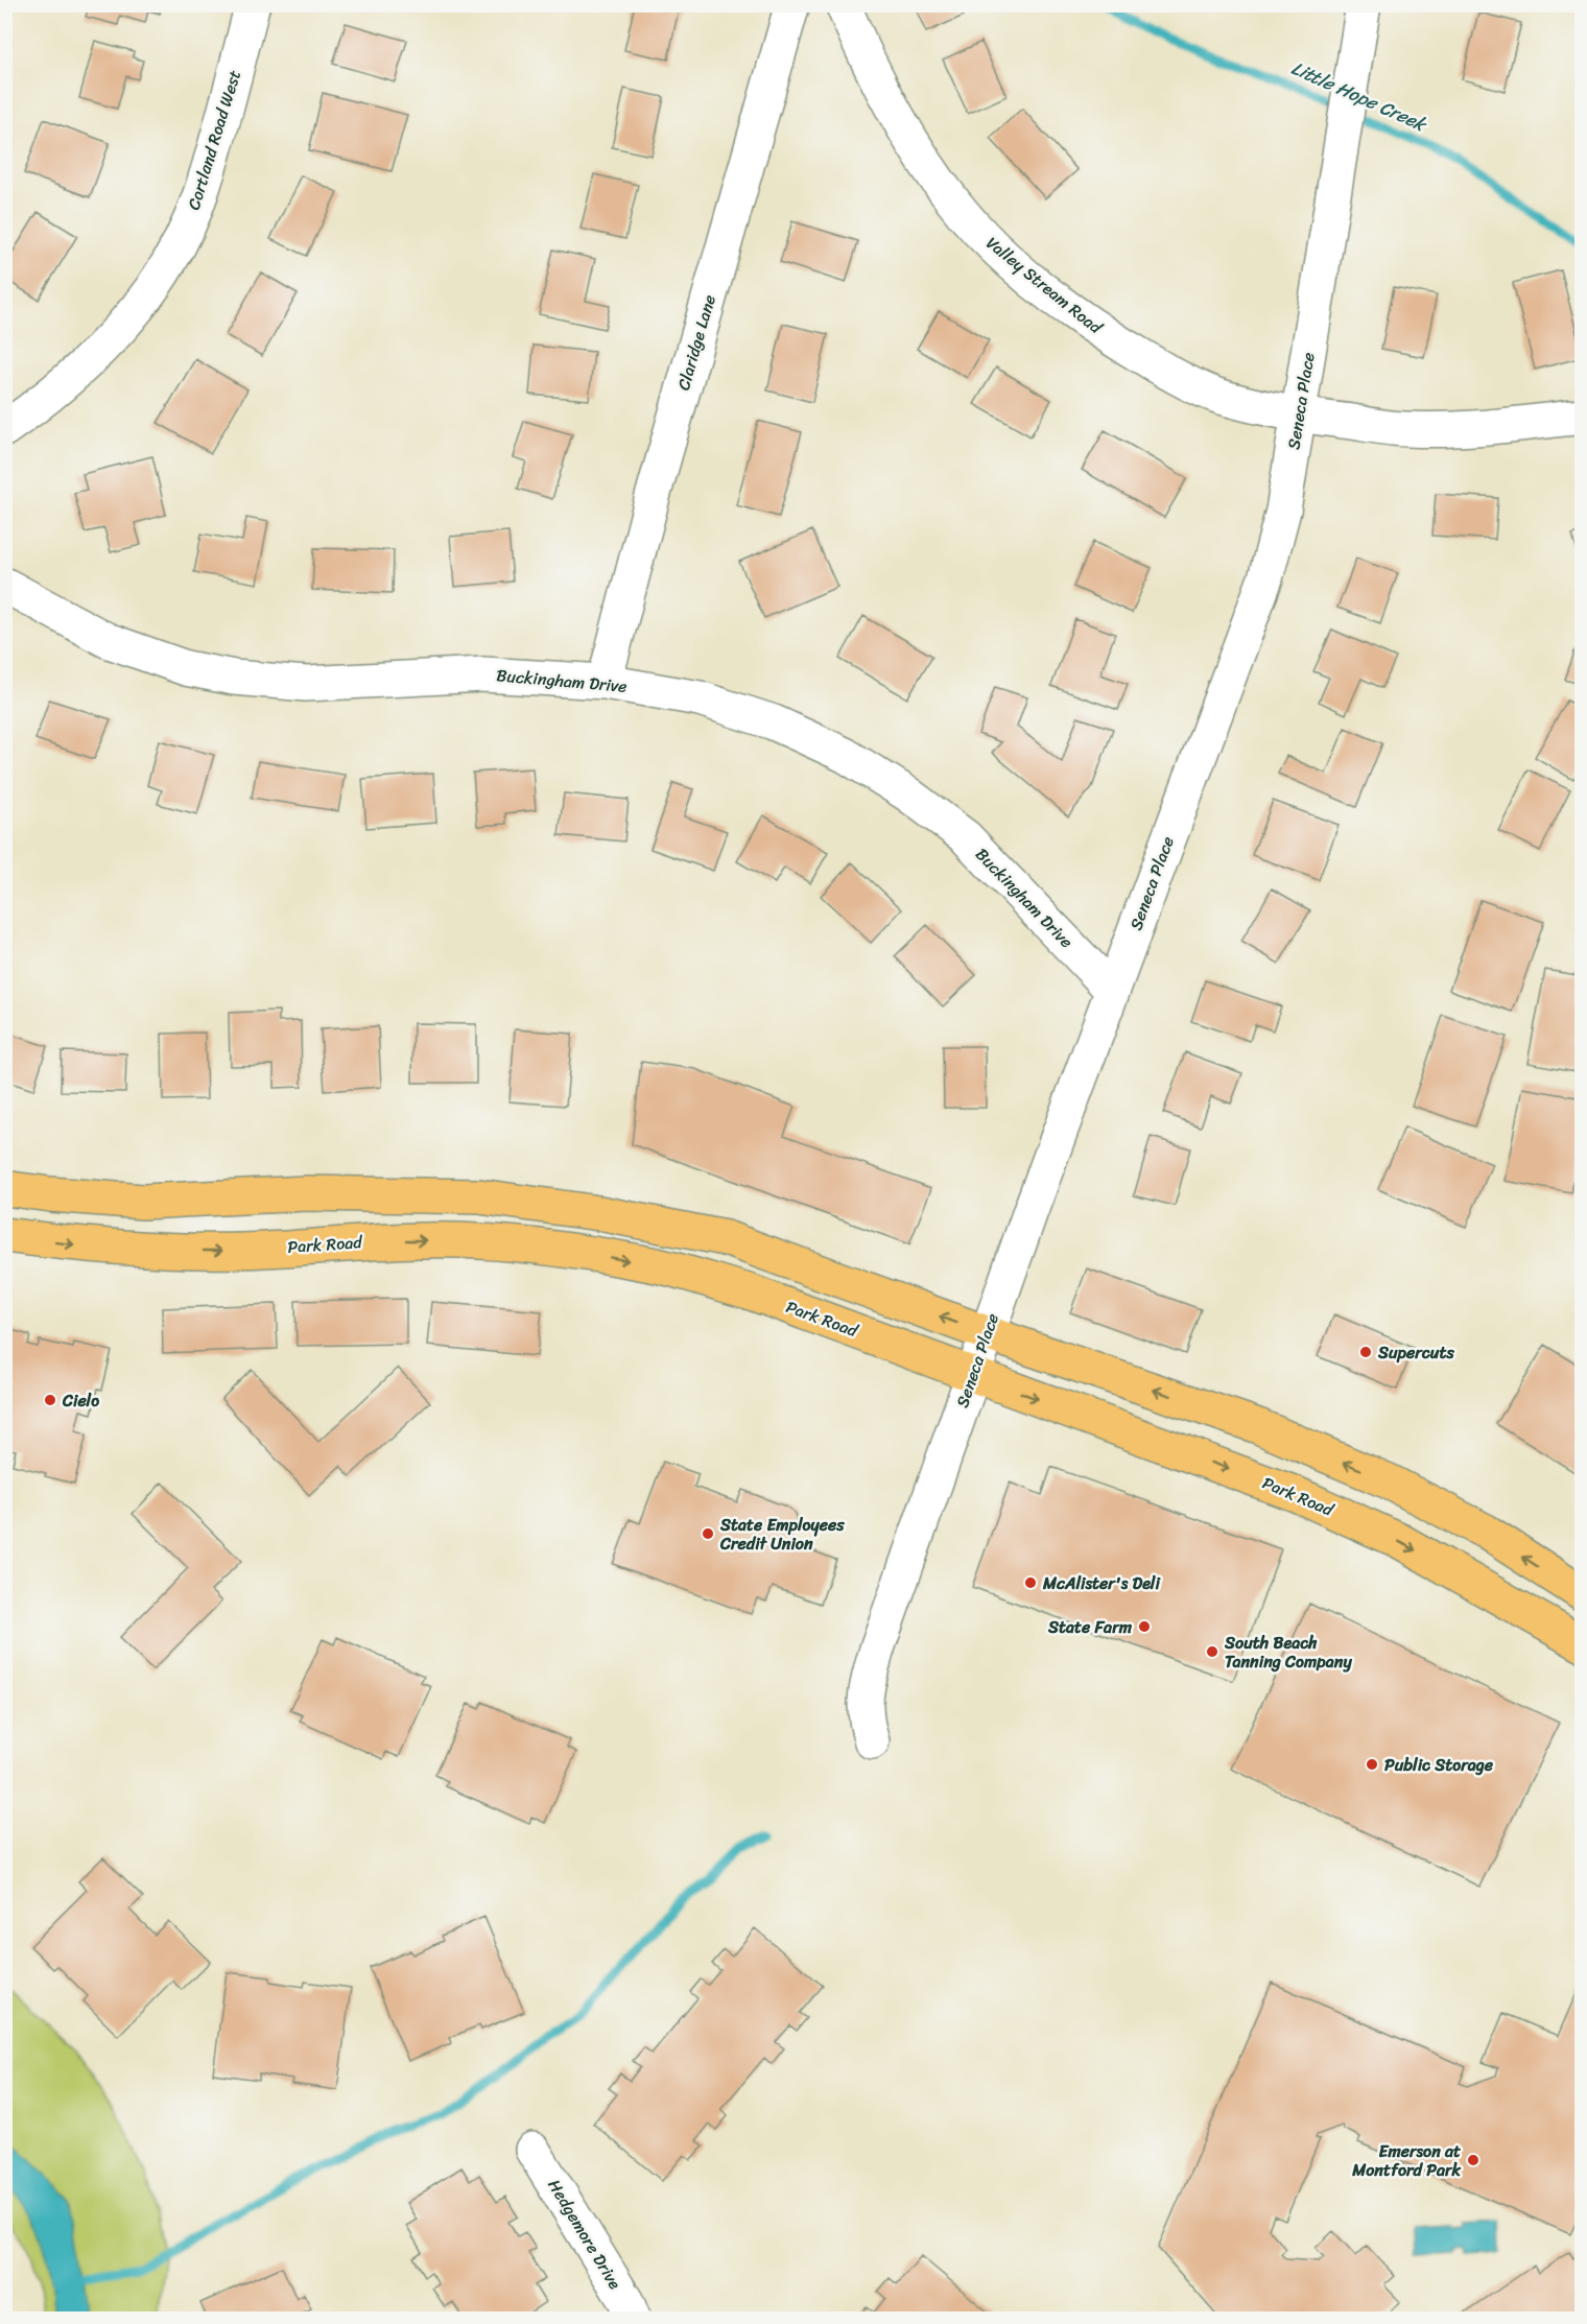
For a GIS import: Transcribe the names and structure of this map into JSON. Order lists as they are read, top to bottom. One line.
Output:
{"streets":{"main road":["Park Road"],"street":["Cortland Road West","Valley Stream Road","Claridge Lane","Seneca Place","Buckingham Drive","Hedgemore Drive"]},"crossings":[["Valley Stream Road","Seneca Place"],["Claridge Lane","Buckingham Drive"],["Seneca Place","Buckingham Drive"],["Seneca Place","Park Road"]],"water":["Little Hope Creek"],"places":["Supercuts","Cielo","State Employees Credit Union","McAlister's Deli","State Farm","South Beach Tanning Company","Public Storage","Emerson at Montford Park"]}
